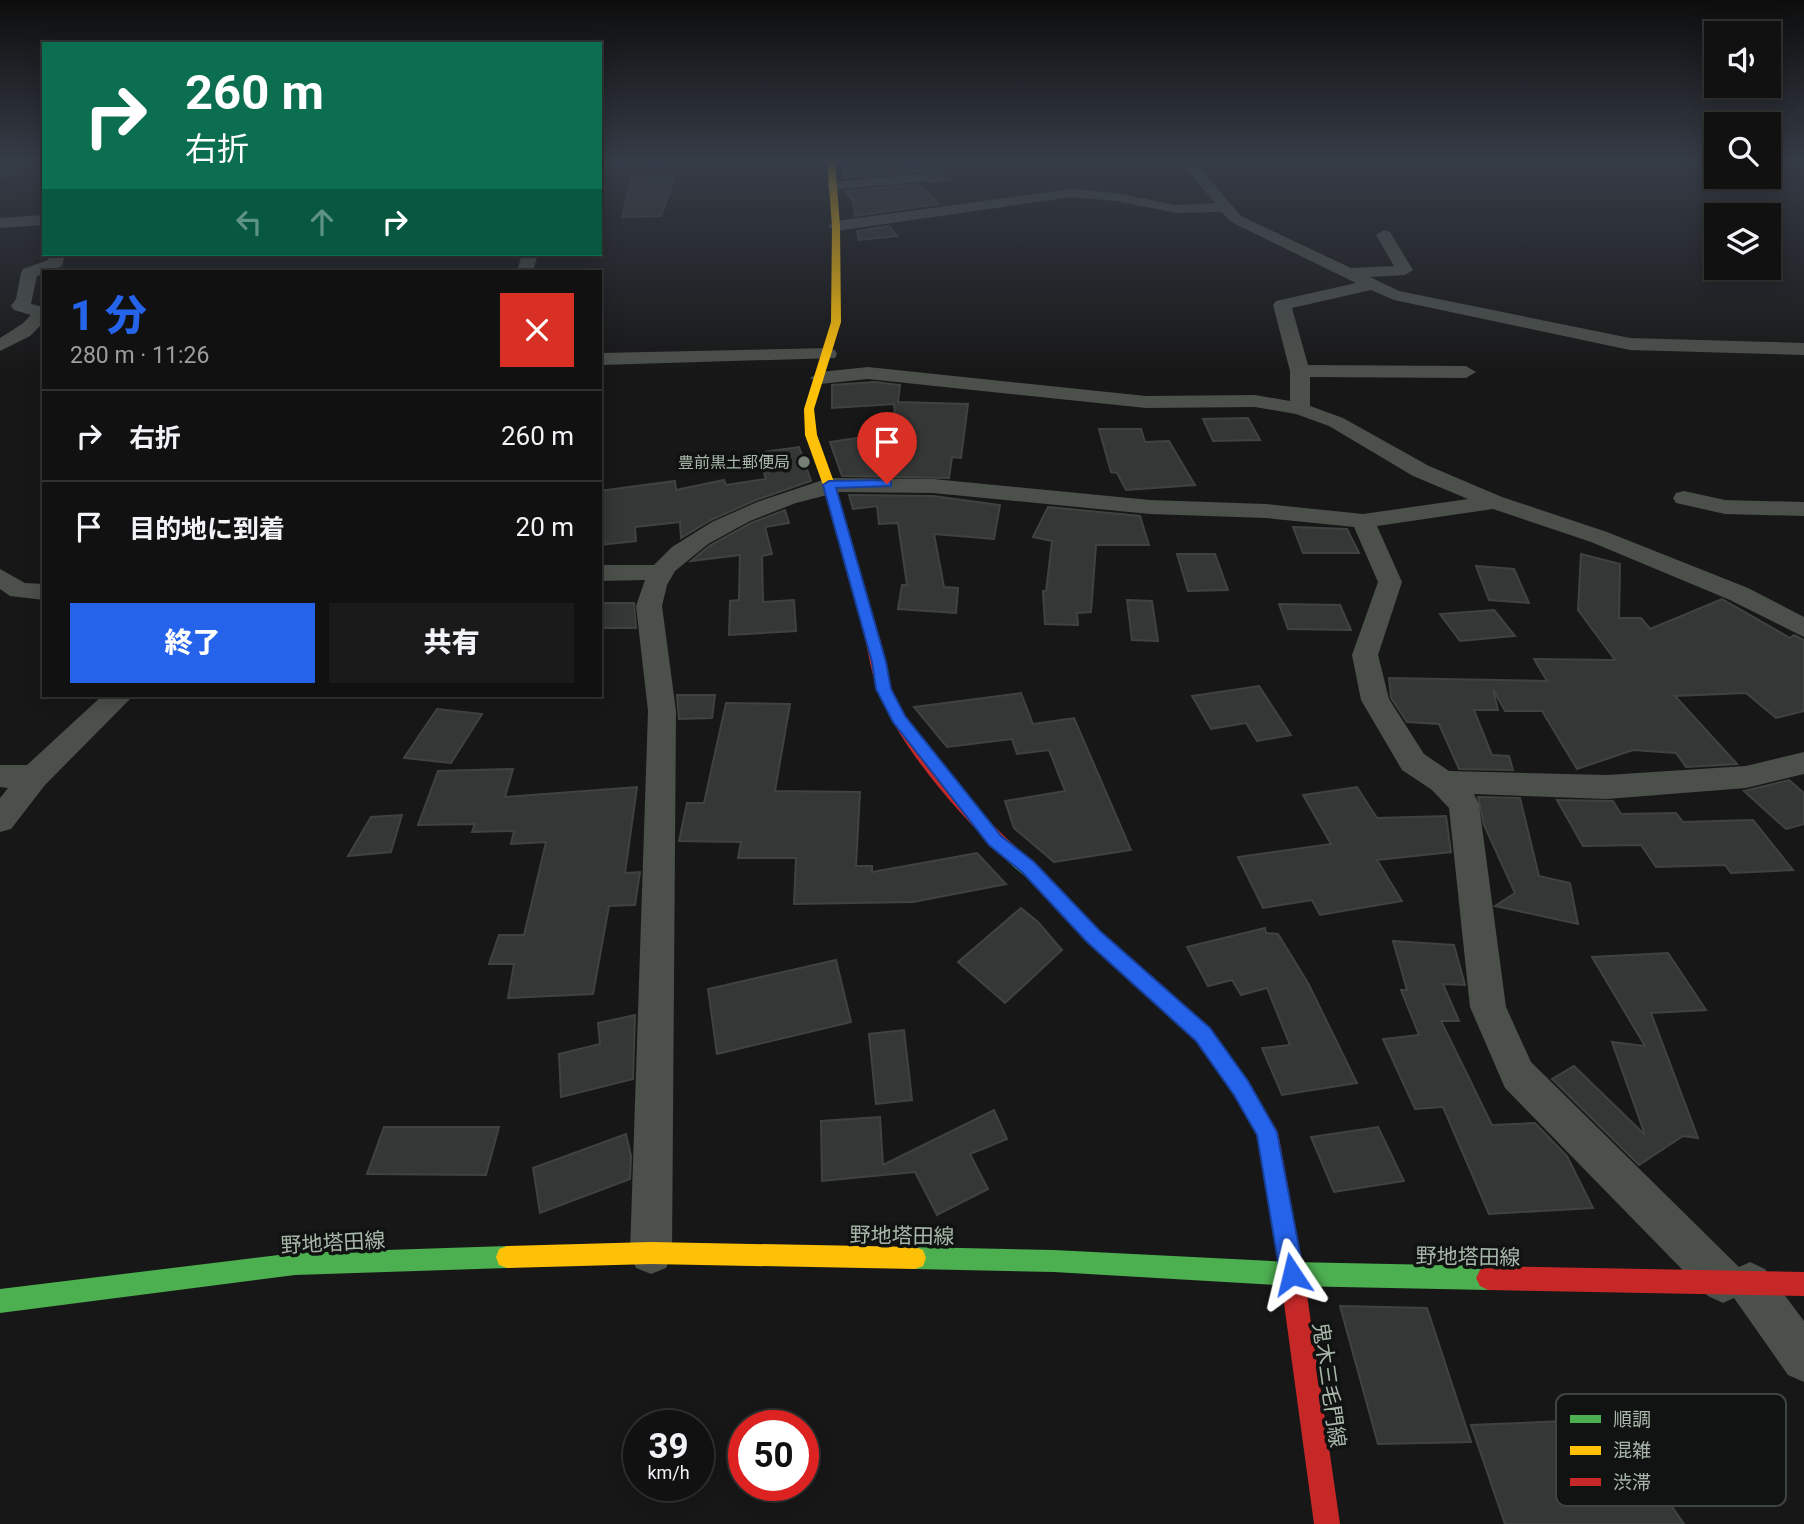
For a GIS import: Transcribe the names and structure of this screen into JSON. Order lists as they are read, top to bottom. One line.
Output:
{"streets":{"main road":["野地塔田線","鬼木三毛門線"]},"crossings":[["野地塔田線","鬼木三毛門線"]],"places":["豊前黒土郵便局"],"legend":["順調","混雑","渋滞"],"page":{"turn":["260 m","右折"],"heading":["1 分","280 m · 11:26"],"list":[{"name":"右折","value":"260 m"},{"name":"目的地に到着","value":"20 m"}],"buttons":["終了","共有"],"speed":"39 km/h","limit":"50"}}
